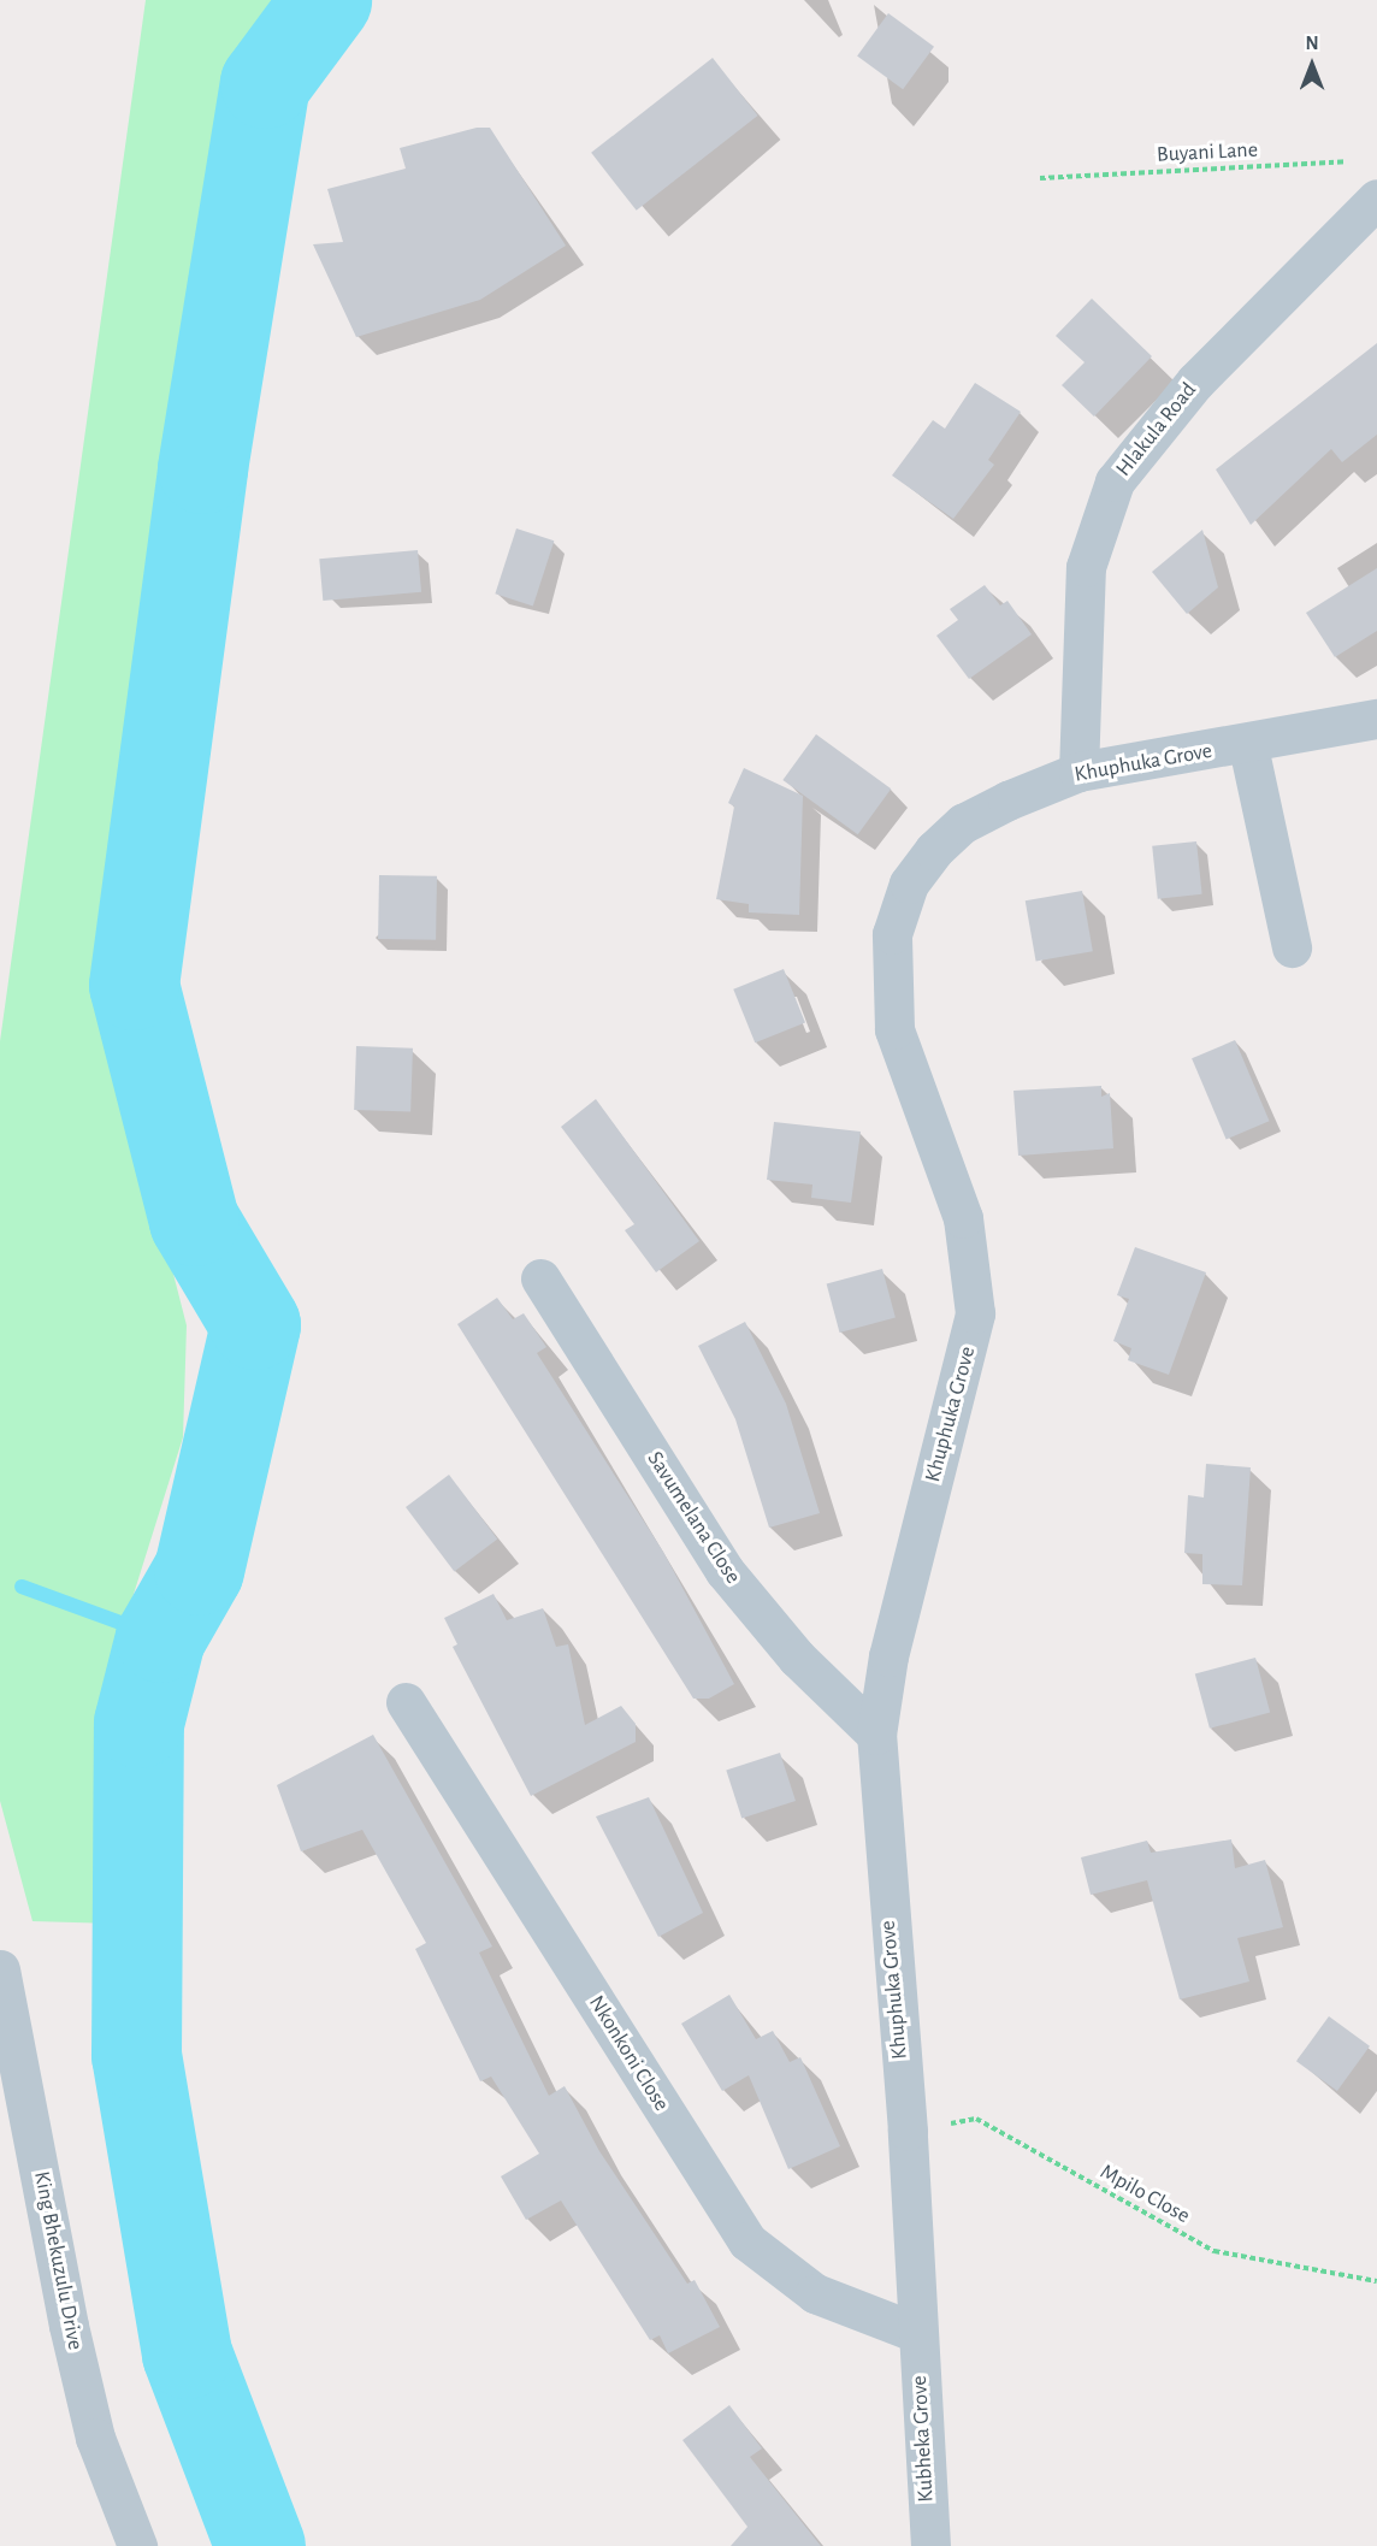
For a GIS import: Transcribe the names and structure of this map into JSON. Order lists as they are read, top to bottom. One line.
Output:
{"streets":{"street":["Hlakula Road","Khuphuka Grove","Savumelana Close","Nkonkoni Close","King Bhekuzulu Drive","Kubheka Grove"],"path":["Buyani Lane","Mpilo Close"]},"crossings":[["Hlakula Road","Khuphuka Grove"],["Khuphuka Grove","Savumelana Close"],["Khuphuka Grove","Nkonkoni Close"],["Khuphuka Grove","Mpilo Close"],["Khuphuka Grove","Kubheka Grove"],["Nkonkoni Close","Kubheka Grove"]],"north":"top"}
